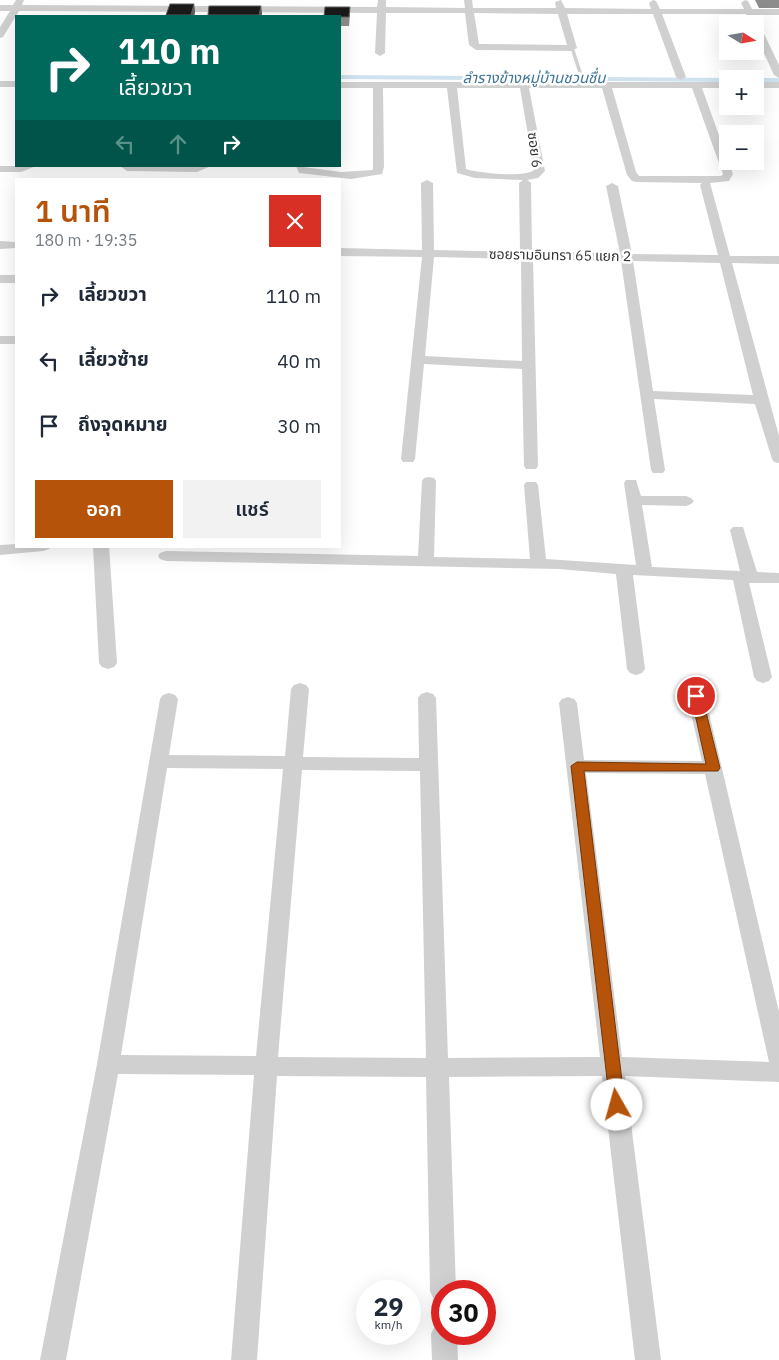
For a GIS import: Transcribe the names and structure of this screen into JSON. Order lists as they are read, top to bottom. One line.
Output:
{"streets":{"street":["ซอย 6","ซอยรามอินทรา 65 แยก 2"]},"water":["ลำรางข้างหมู่บ้านชวนชื่น"],"north":"right","page":{"map_buttons":["+","−"],"turn":["110 m","เลี้ยวขวา"],"heading":["1 นาที","180 m · 19:35"],"list":[{"name":"เลี้ยวขวา","value":"110 m"},{"name":"เลี้ยวซ้าย","value":"40 m"},{"name":"ถึงจุดหมาย","value":"30 m"}],"buttons":["ออก","แชร์"],"speed":"29 km/h","limit":"30"}}
